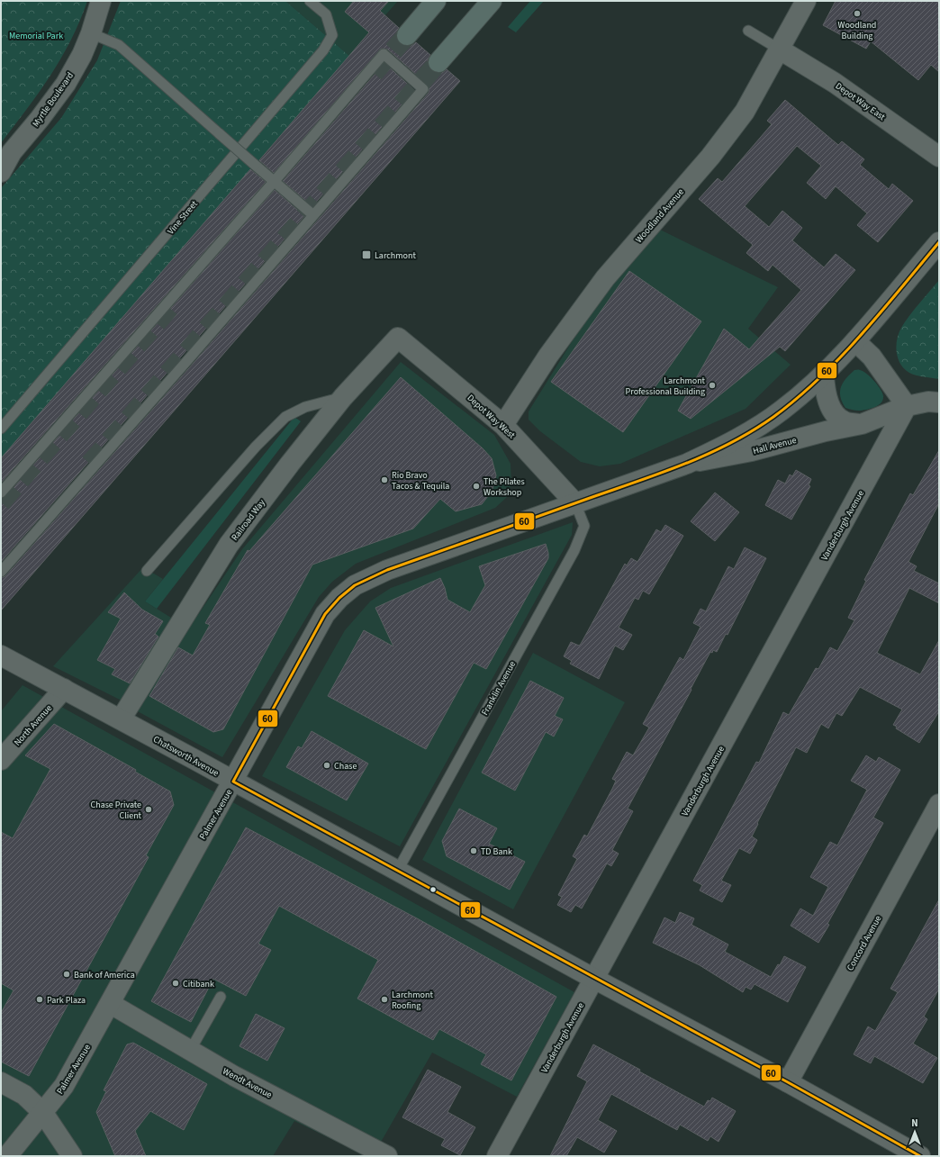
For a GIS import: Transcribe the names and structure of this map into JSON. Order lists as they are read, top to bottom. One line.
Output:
{"streets":{"street":["Myrtle Boulevard","Depot Way East","Woodland Avenue","Depot Way West","Hall Avenue","Railroad Way","Vanderburgh Avenue","North Avenue","Chatsworth Avenue","Palmer Avenue","Concord Avenue","Wendt Avenue"],"lane":["Vine Street","Franklin Avenue"]},"crossings":[["Depot Way East","Woodland Avenue"],["Woodland Avenue","Depot Way West"],["Depot Way West","Railroad Way"],["Depot Way West","Franklin Avenue"],["Depot Way West","Palmer Avenue"],["Hall Avenue","Vanderburgh Avenue"],["Hall Avenue","Palmer Avenue"],["Railroad Way","Chatsworth Avenue"],["Vanderburgh Avenue","Chatsworth Avenue"],["Franklin Avenue","Chatsworth Avenue"],["Franklin Avenue","Palmer Avenue"],["North Avenue","Chatsworth Avenue"],["Chatsworth Avenue","Palmer Avenue"],["Chatsworth Avenue","Concord Avenue"],["Palmer Avenue","Wendt Avenue"]],"parks":["Memorial Park"],"places":{"other":["Woodland Building","Larchmont Professional Building","Rio Bravo Tacos & Tequila","The Pilates Workshop","Chase","Chase Private Client","TD Bank","Bank of America","Citibank","Park Plaza","Larchmont Roofing"],"transit":["Larchmont"]},"lines":["transit line 60"],"north":"top"}
